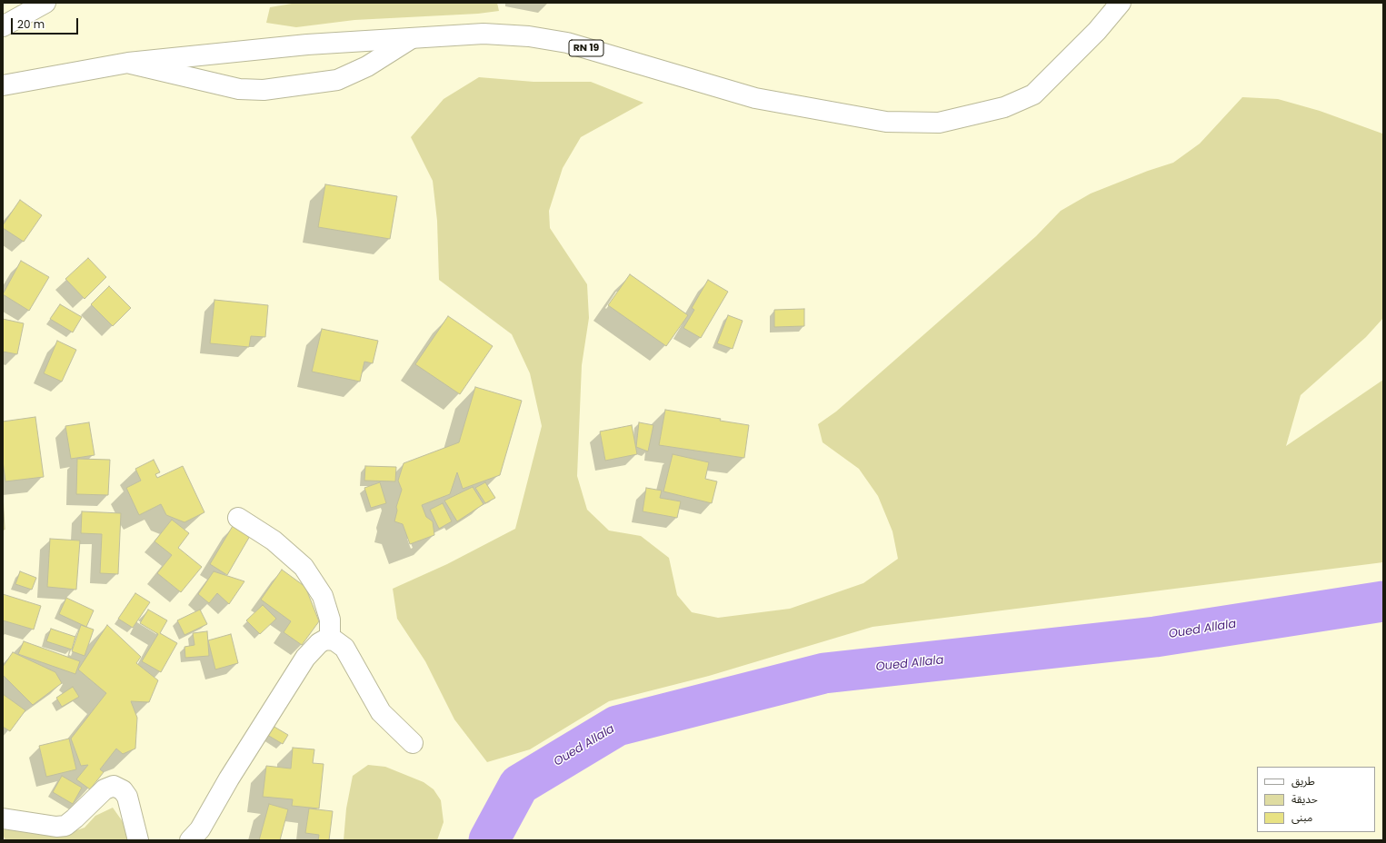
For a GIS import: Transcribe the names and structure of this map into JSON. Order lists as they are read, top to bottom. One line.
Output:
{"streets":{"main road":["RN 19"]},"water":["Oued Allala"],"legend":["طريق","حديقة","مبنى"],"scale_bar":"20 m"}
